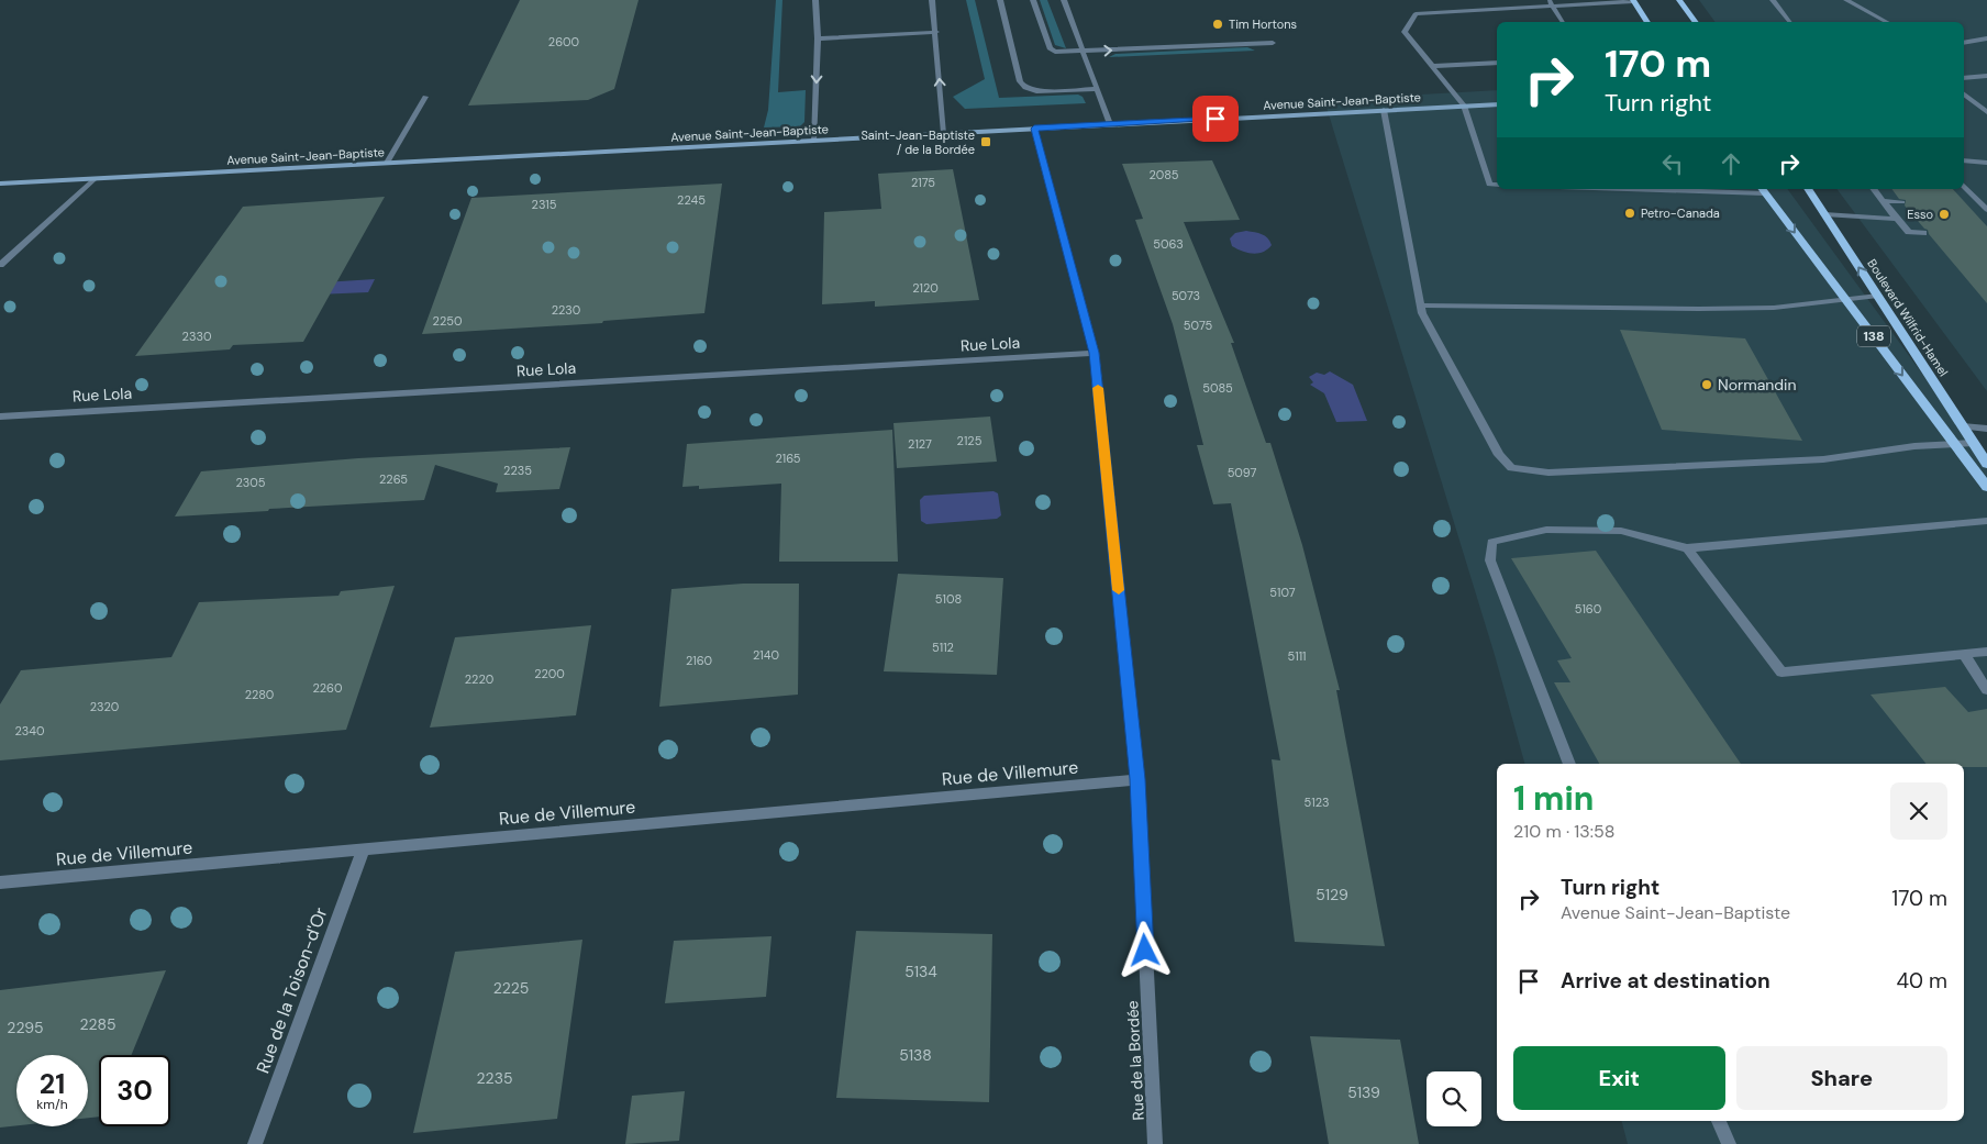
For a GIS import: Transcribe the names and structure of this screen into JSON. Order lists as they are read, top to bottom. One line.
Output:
{"streets":{"main road":["Boulevard Wilfrid-Hamel","138"],"street":["Avenue Saint-Jean-Baptiste","Rue Lola","Rue de Villemure","Rue de la Toison-d'Or","Rue de la Bordée"]},"crossings":[["Avenue Saint-Jean-Baptiste","Rue de la Bordée"],["Rue Lola","Rue de la Bordée"],["Rue de Villemure","Rue de la Toison-d'Or"],["Rue de Villemure","Rue de la Bordée"]],"places":{"other":["Tim Hortons","Petro-Canada","Esso","Normandin"],"transit":["Saint-Jean-Baptiste / de la Bordée"]},"house_numbers":["2600","2085","2175","2245","2315","5063","2120","5073","2230","2250","5075","2330","5085","2125","2127","2165","2235","5097","2265","2305","5107","5108","5160","5112","2140","5111","2160","2200","2220","2260","2280","2320","2340","5123","5129","5134","2225","2285","2295","5138","2235","5139"],"page":{"turn":["170 m","Turn right"],"heading":["1 min","210 m · 13:58"],"list":[{"name":"Turn right","note":"Avenue Saint-Jean-Baptiste","value":"170 m"},{"name":"Arrive at destination","value":"40 m"}],"buttons":["Exit","Share"],"speed":"21 km/h","limit":"30"}}
